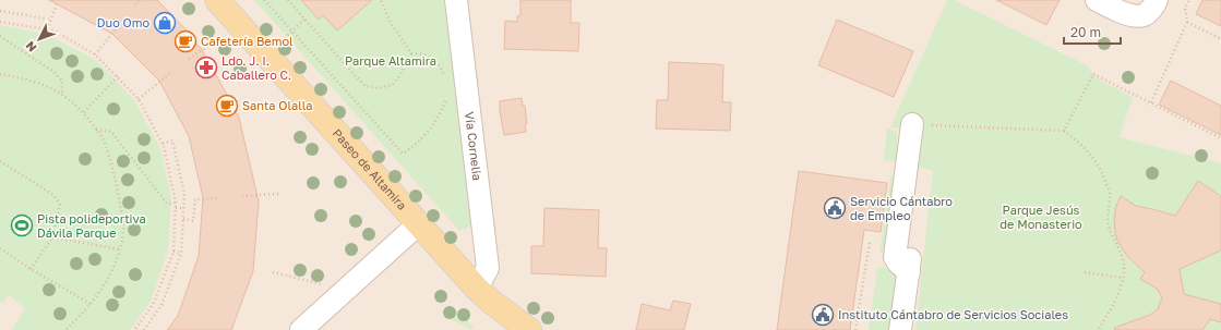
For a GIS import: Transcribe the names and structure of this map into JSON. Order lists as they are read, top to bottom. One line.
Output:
{"streets":{"main road":["Paseo de Altamira"],"street":["Vía Cornelia"]},"crossings":[["Vía Cornelia","Paseo de Altamira"]],"parks":["Parque Altamira","Parque Jesús de Monasterio"],"places":{"shop":["Duo Omo"],"cafe":["Cafetería Bemol","Santa Olalla"],"pharmacy":["Ldo. J. I. Caballero C."],"public building":["Servicio Cántabro de Empleo","Instituto Cántabro de Servicios Sociales"],"sports":["Pista polideportiva Dávila Parque"]},"scale_bar":"20 m","north":"bottom left"}
